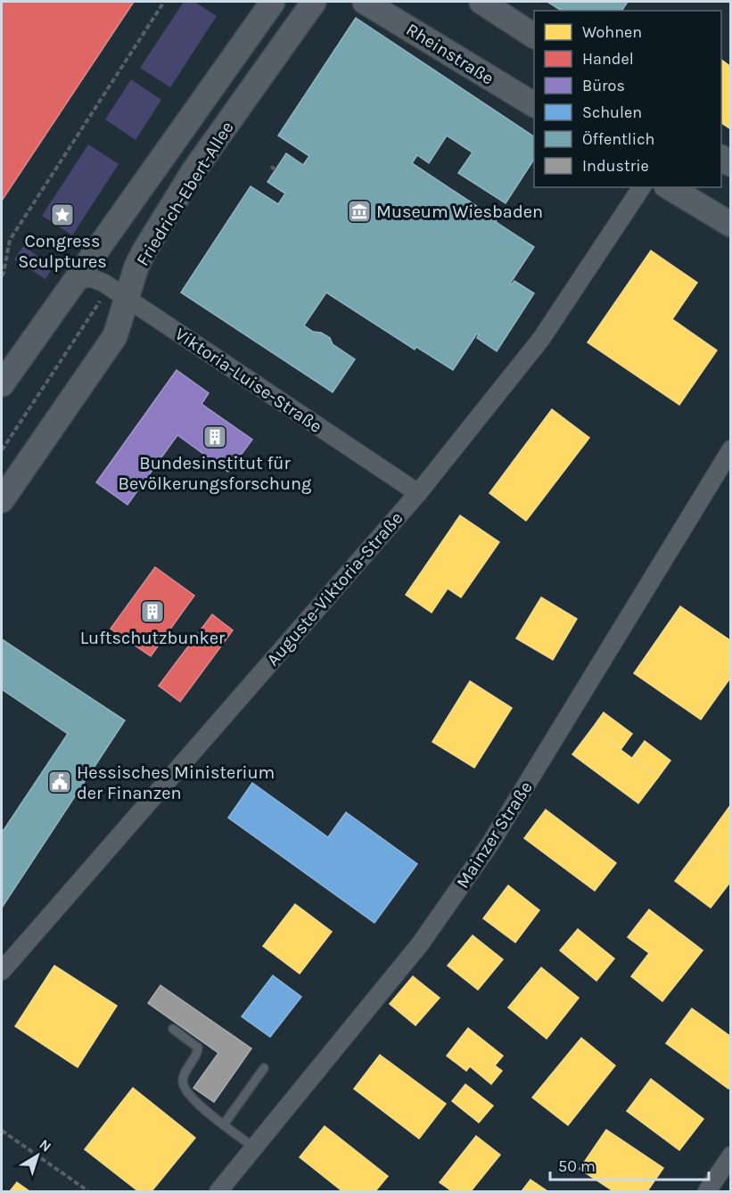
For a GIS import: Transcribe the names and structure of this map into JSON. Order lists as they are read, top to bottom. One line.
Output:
{"streets":{"street":["Rheinstraße","Friedrich-Ebert-Allee","Viktoria-Luise-Straße","Auguste-Viktoria-Straße","Mainzer Straße"]},"crossings":[["Friedrich-Ebert-Allee","Viktoria-Luise-Straße"],["Viktoria-Luise-Straße","Auguste-Viktoria-Straße"]],"places":{"museum":["Museum Wiesbaden"],"place":["Congress Sculptures"],"building":["Bundesinstitut für Bevölkerungsforschung","Luftschutzbunker"],"public building":["Hessisches Ministerium der Finanzen"]},"legend":["Wohnen","Handel","Büros","Schulen","Öffentlich","Industrie"],"scale_bar":"50 m","north":"top right"}
